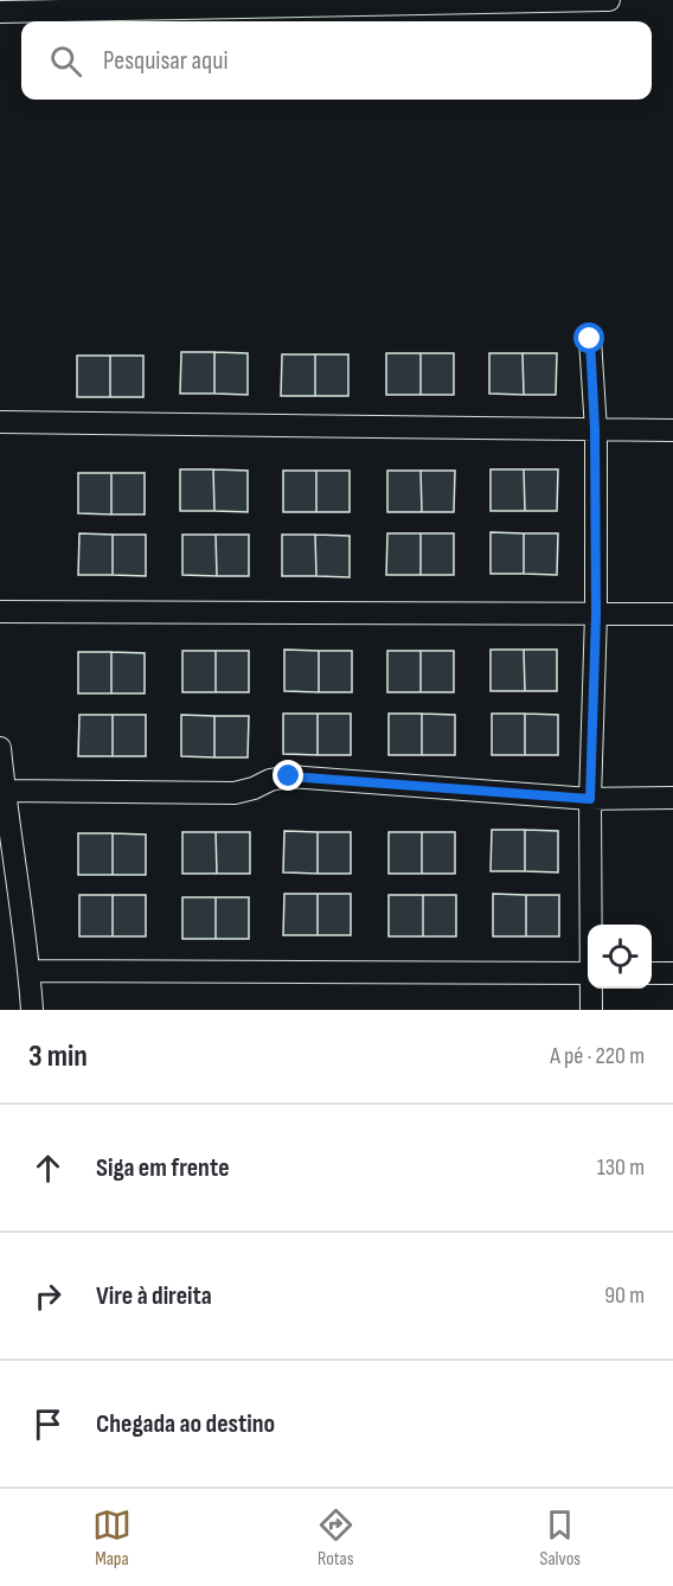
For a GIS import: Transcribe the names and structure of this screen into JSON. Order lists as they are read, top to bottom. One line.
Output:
{"page":{"search":"Pesquisar aqui","heading":["3 min","A pé · 220 m"],"list":[["Siga em frente","130 m"],["Vire à direita","90 m"],"Chegada ao destino"],"nav":["Mapa","Rotas","Salvos"]}}
